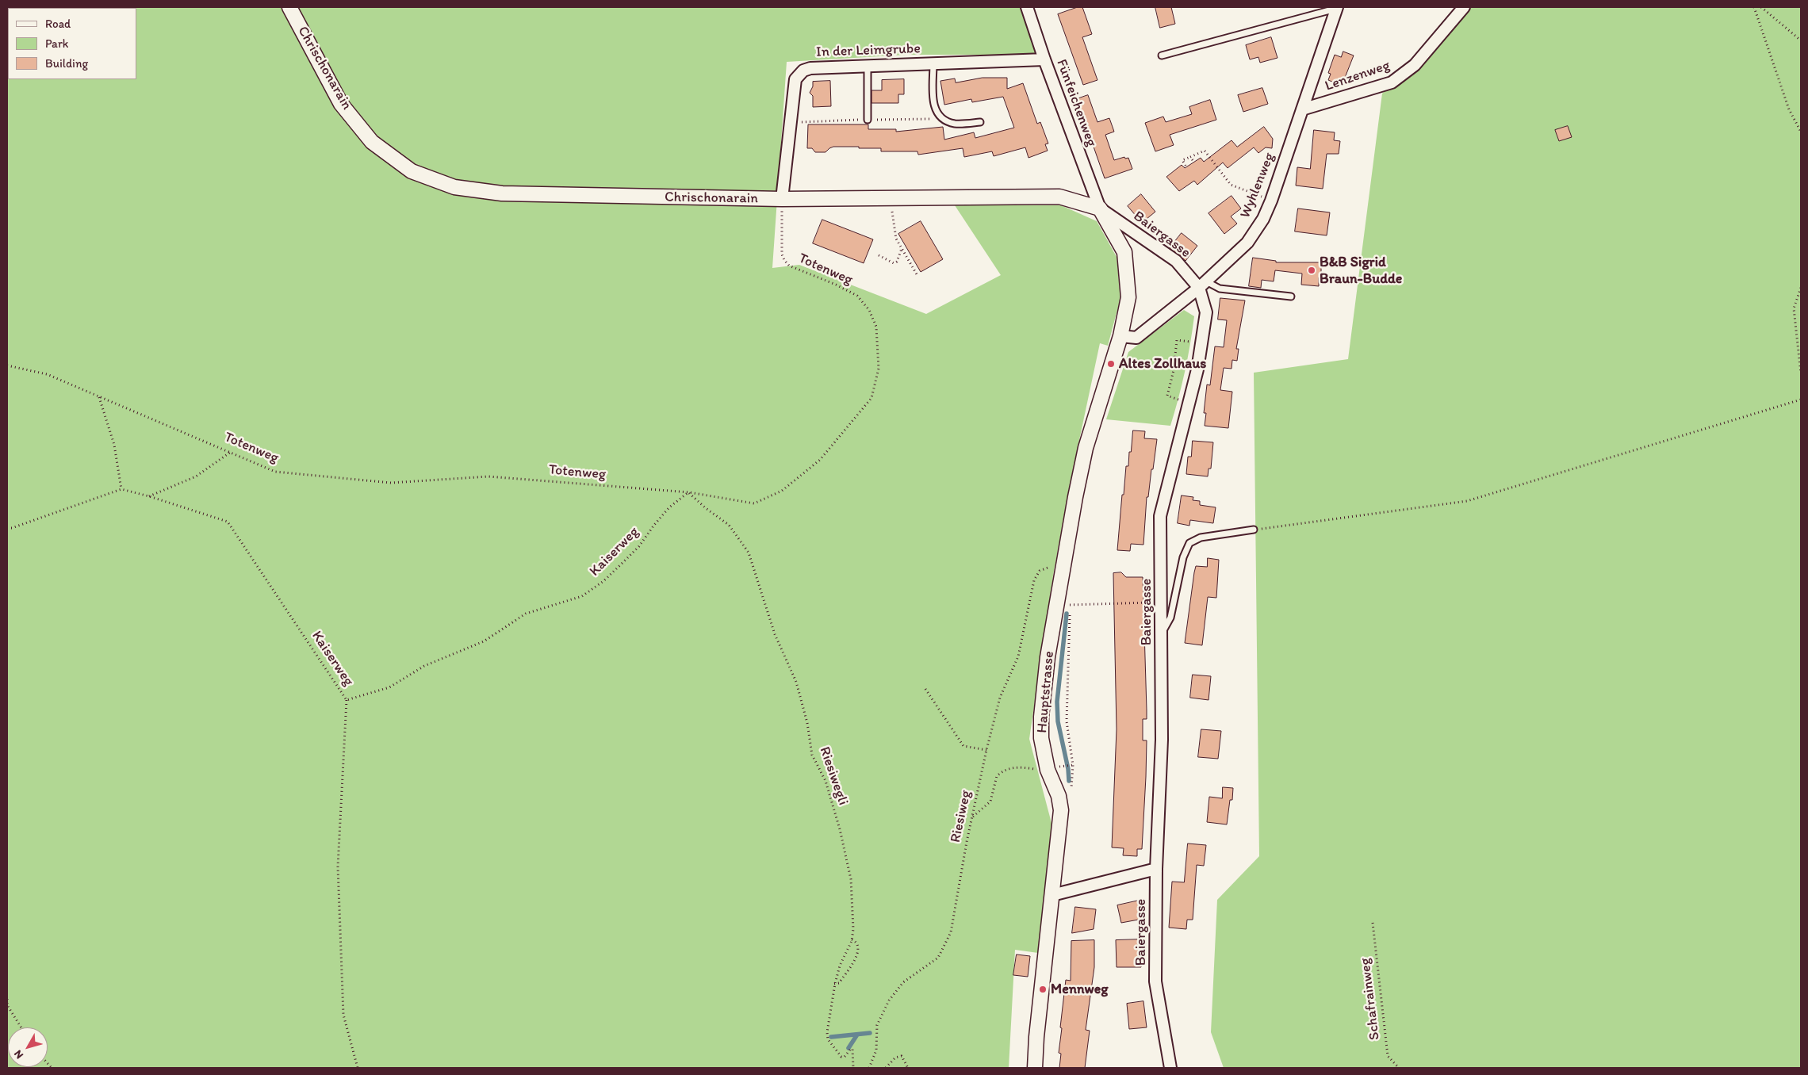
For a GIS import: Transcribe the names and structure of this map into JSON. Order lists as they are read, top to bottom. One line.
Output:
{"streets":{"street":["In der Leimgrube","Chrischonarain","Lenzenweg","Fünfeichenweg","Wyhlenweg","Baiergasse","Hauptstrasse"],"path":["Totenweg","Kaiserweg","Riesiwegli","Riesiweg","Schafrainweg"]},"crossings":[["In der Leimgrube","Chrischonarain"],["In der Leimgrube","Fünfeichenweg"],["In der Leimgrube","Totenweg"],["Chrischonarain","Fünfeichenweg"],["Chrischonarain","Baiergasse"],["Chrischonarain","Totenweg"],["Chrischonarain","Hauptstrasse"],["Lenzenweg","Wyhlenweg"],["Fünfeichenweg","Baiergasse"],["Fünfeichenweg","Hauptstrasse"],["Wyhlenweg","Baiergasse"],["Wyhlenweg","Hauptstrasse"],["Baiergasse","Hauptstrasse"],["Totenweg","Kaiserweg"],["Totenweg","Riesiwegli"],["Kaiserweg","Riesiwegli"],["Hauptstrasse","Riesiweg"]],"places":["B&B Sigrid Braun-Budde","Altes Zollhaus","Mennweg"],"legend":["Road","Park","Building"],"north":"bottom left"}
